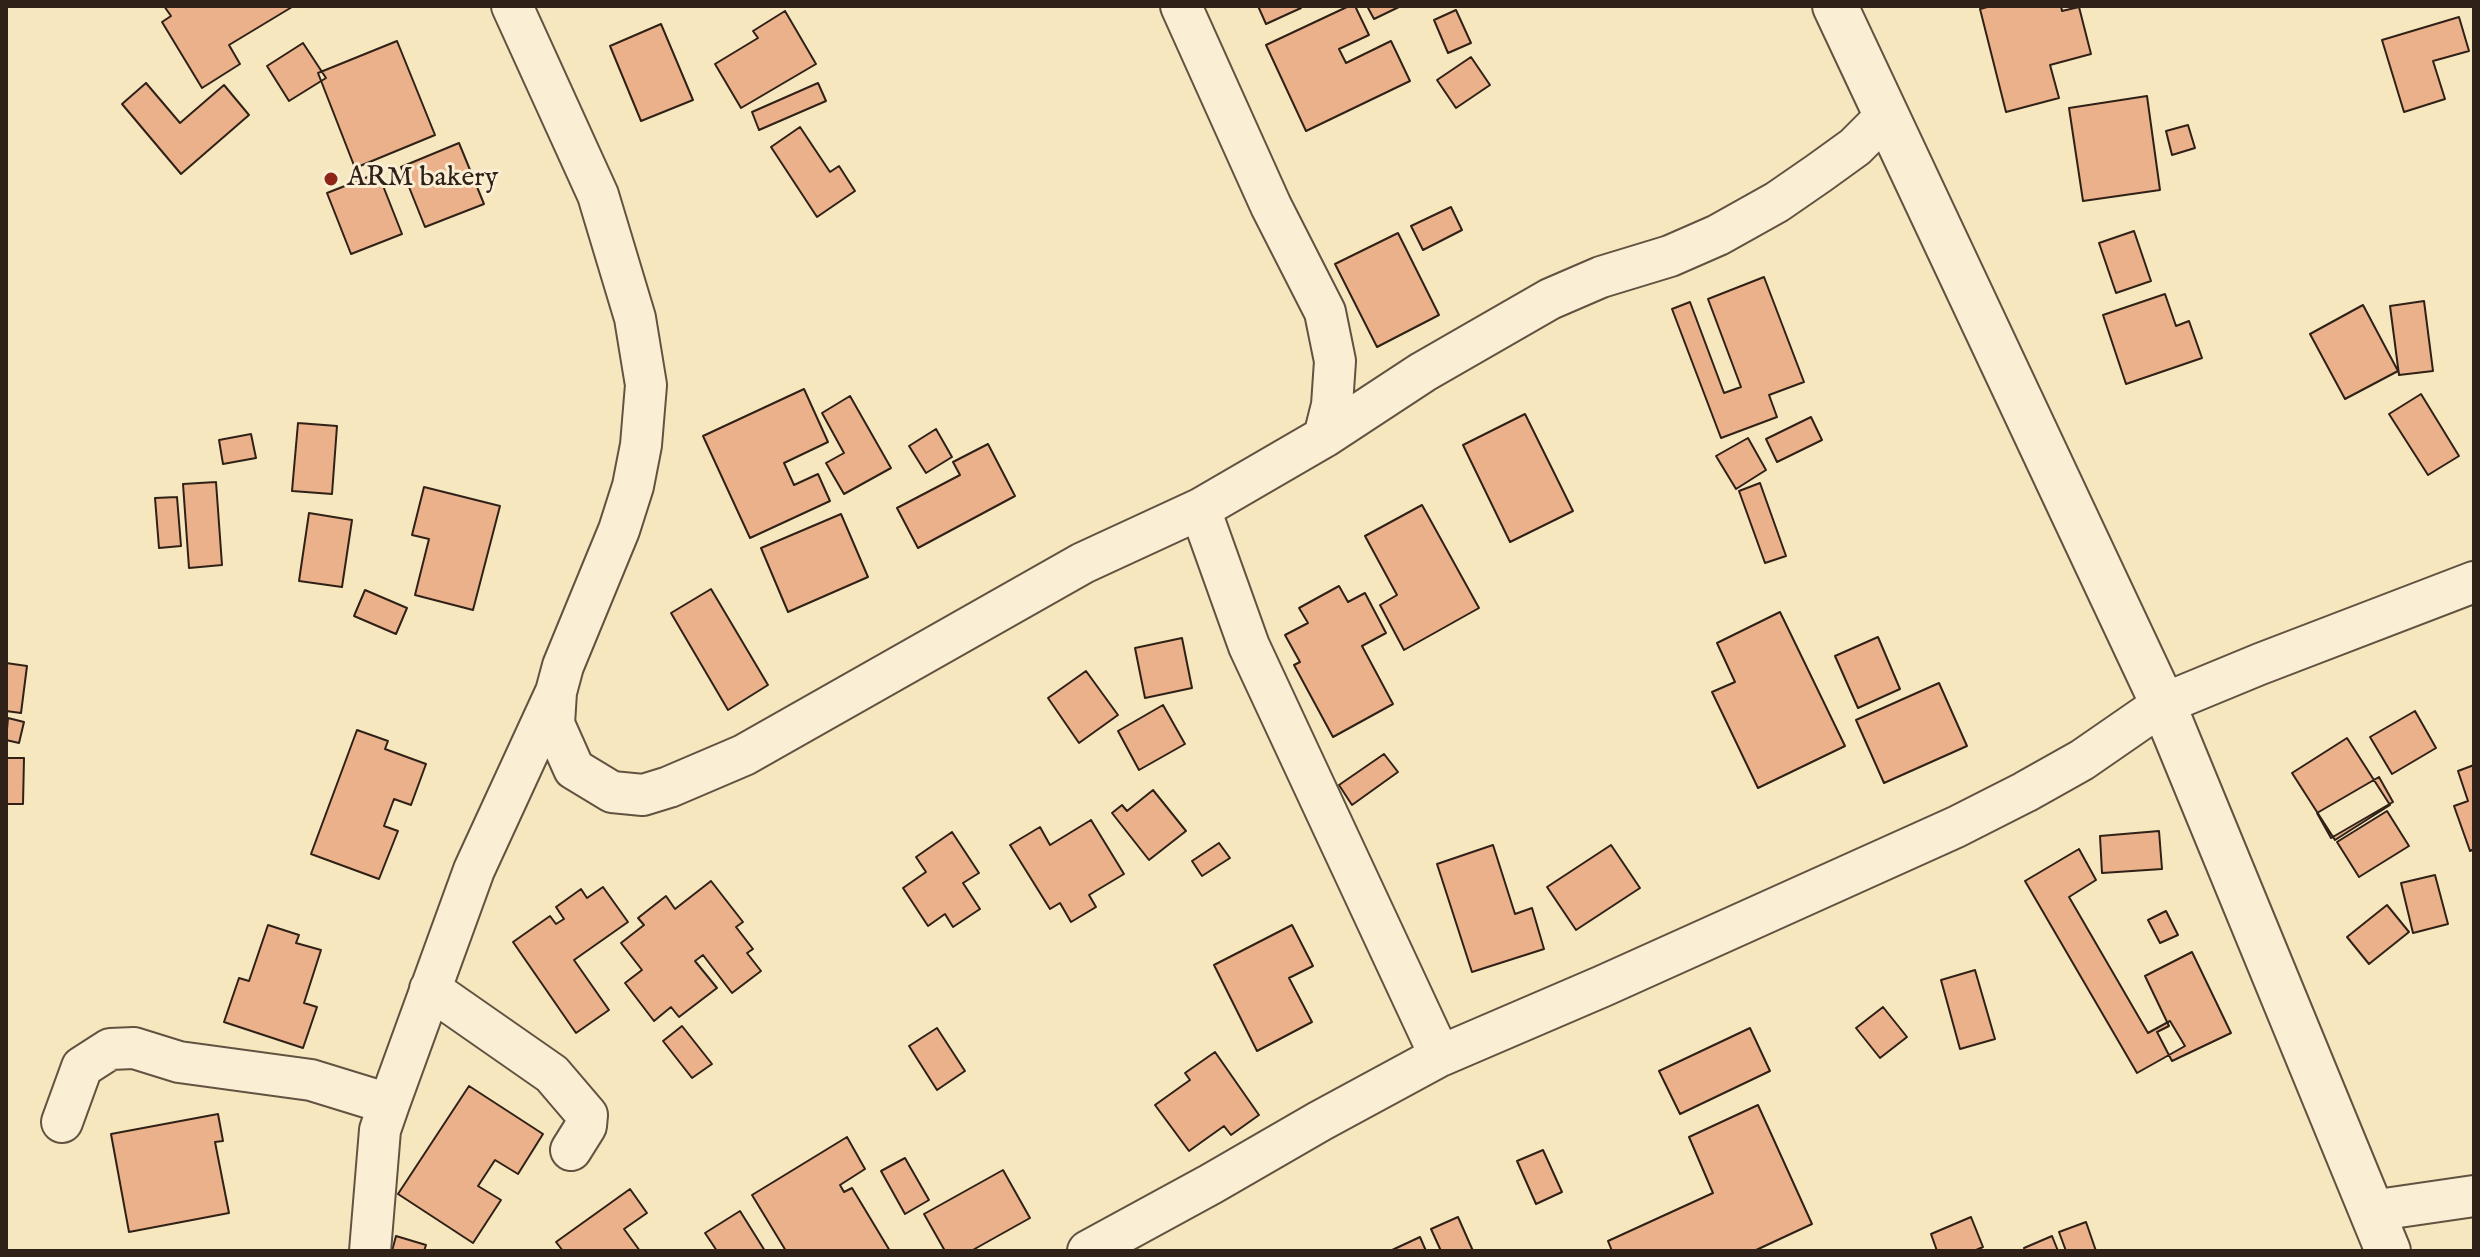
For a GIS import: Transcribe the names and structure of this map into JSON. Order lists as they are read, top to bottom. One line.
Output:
{"places":["ARM bakery"]}
